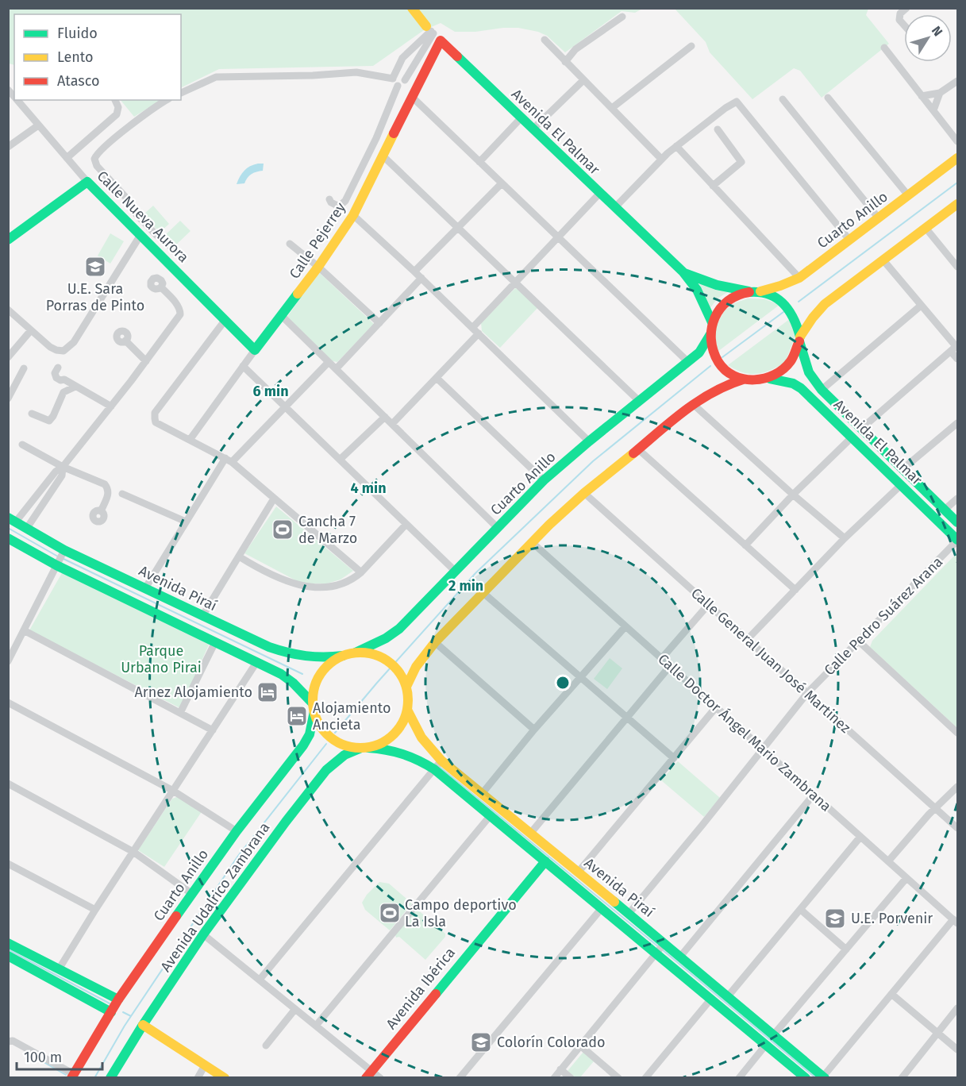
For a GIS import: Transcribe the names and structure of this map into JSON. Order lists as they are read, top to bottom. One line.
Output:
{"streets":{"main road":["Avenida El Palmar","Calle Nueva Aurora","Cuarto Anillo","Calle Pejerrey","Avenida Piraí","Avenida Udalrico Zambrana","Avenida Ibérica"],"street":["Calle Pedro Suárez Arana","Calle General Juan José Martinez","Calle Doctor Ángel Mario Zambrana"]},"crossings":[["Avenida El Palmar","Cuarto Anillo"],["Avenida El Palmar","Calle Pejerrey"],["Avenida El Palmar","Calle Pedro Suárez Arana"],["Calle Nueva Aurora","Calle Pejerrey"],["Cuarto Anillo","Avenida Piraí"],["Cuarto Anillo","Avenida Udalrico Zambrana"],["Avenida Piraí","Calle Pedro Suárez Arana"],["Avenida Piraí","Avenida Udalrico Zambrana"],["Avenida Piraí","Avenida Ibérica"],["Calle Pedro Suárez Arana","Calle General Juan José Martinez"],["Calle Pedro Suárez Arana","Calle Doctor Ángel Mario Zambrana"]],"parks":["Parque Urbano Pirai"],"places":{"school or university":["U.E. Sara Porras de Pinto","U.E. Porvenir","Colorín Colorado"],"sports":["Cancha 7 de Marzo","Campo deportivo La Isla"],"hotel":["Arnez Alojamiento","Alojamiento Ancieta"]},"legend":["Fluido","Lento","Atasco"],"scale_bar":"100 m","north":"top right","rings":["6 min","4 min","2 min"]}
